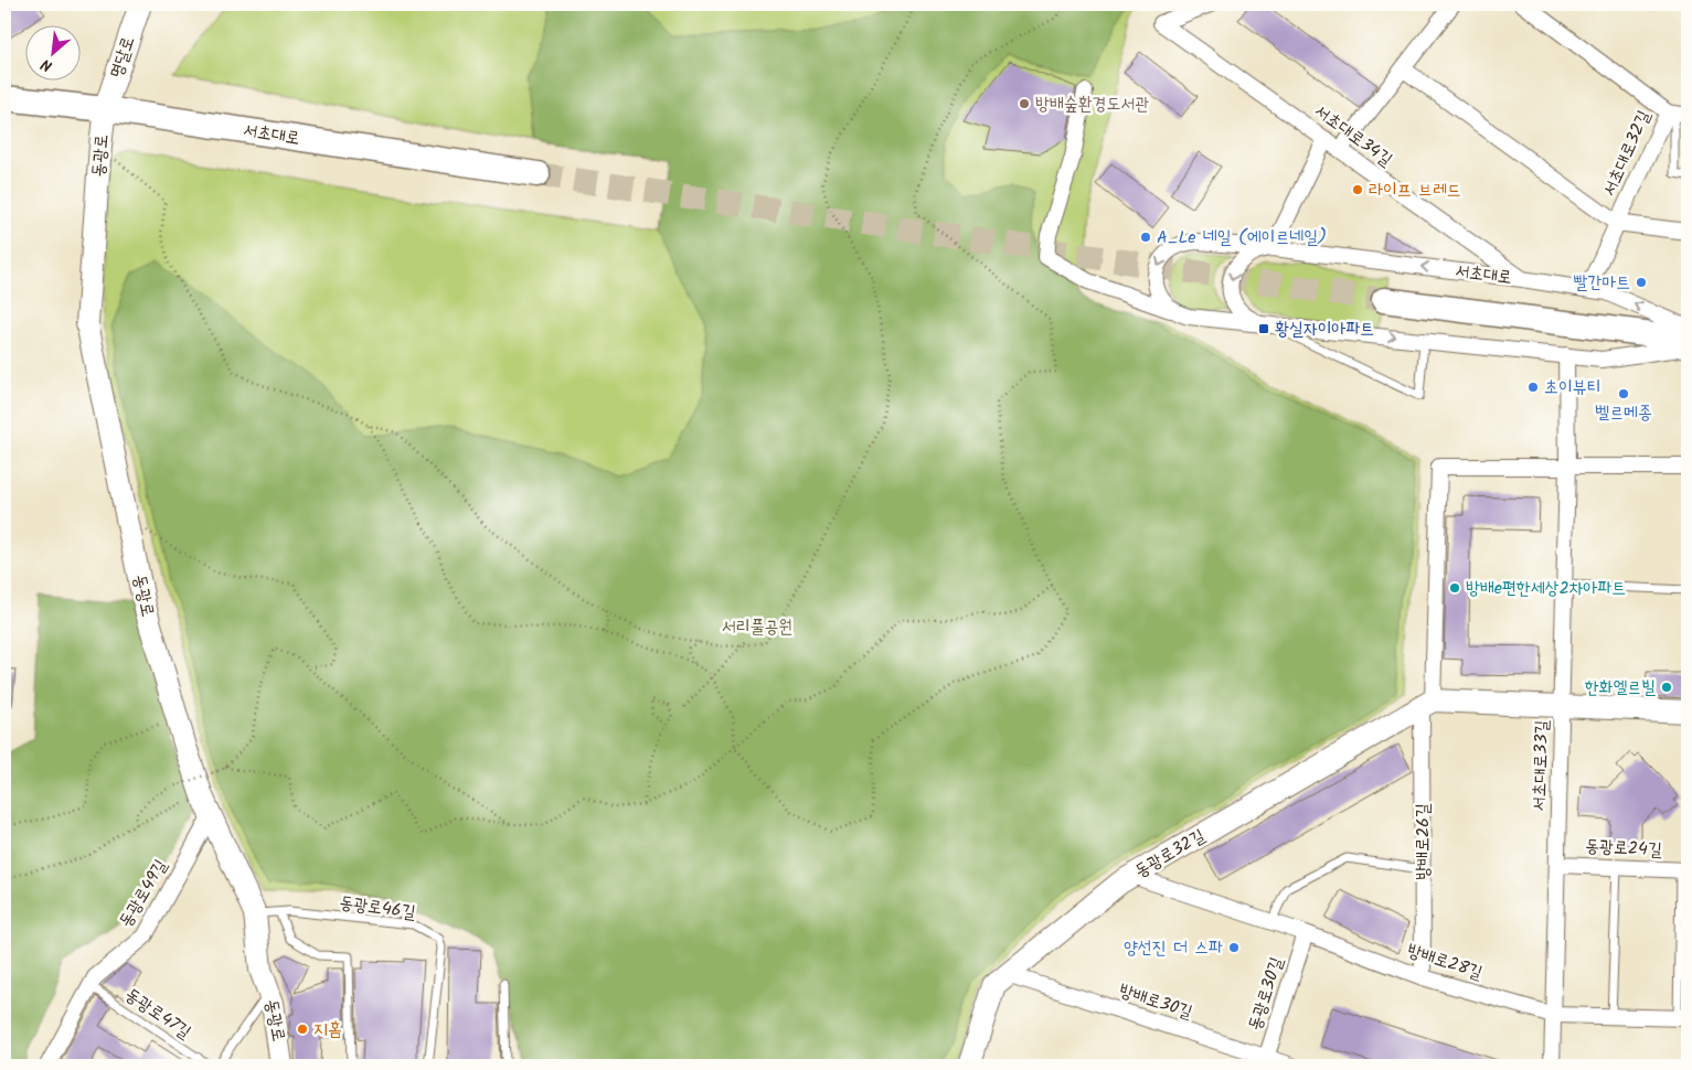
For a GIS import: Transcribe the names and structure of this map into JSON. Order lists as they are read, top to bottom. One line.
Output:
{"streets":{"main road":["서초대로"],"street":["명달로","서초대로34길","서초대로32길","동광로","서초대로33길","방배로26길","동광로24길","동광로32길","동광로49길","방배로28길","동광로30길","방배로30길"],"lane":["동광로46길","동광로47길"]},"crossings":[["명달로","서초대로"],["명달로","동광로"],["서초대로","서초대로34길"],["서초대로","서초대로32길"],["서초대로","동광로"],["서초대로","서초대로33길"],["동광로","동광로49길"],["동광로","동광로46길"],["서초대로33길","동광로24길"],["서초대로33길","방배로28길"],["방배로26길","동광로32길"],["방배로26길","방배로28길"],["동광로24길","방배로28길"],["동광로32길","방배로28길"],["동광로32길","방배로30길"],["동광로49길","동광로47길"],["방배로28길","동광로30길"],["동광로30길","방배로30길"]],"parks":["서리풀공원"],"places":{"other":["방배숲환경도서관","라이프 브레드","A_Le 네일 (에이르네일)","빨간마트","초이뷰티","벨르메종","방배e편한세상2차아파트","한화엘르빌","양선진 더 스파","지홈"],"transit":["황실자이아파트"]},"north":"bottom left"}
